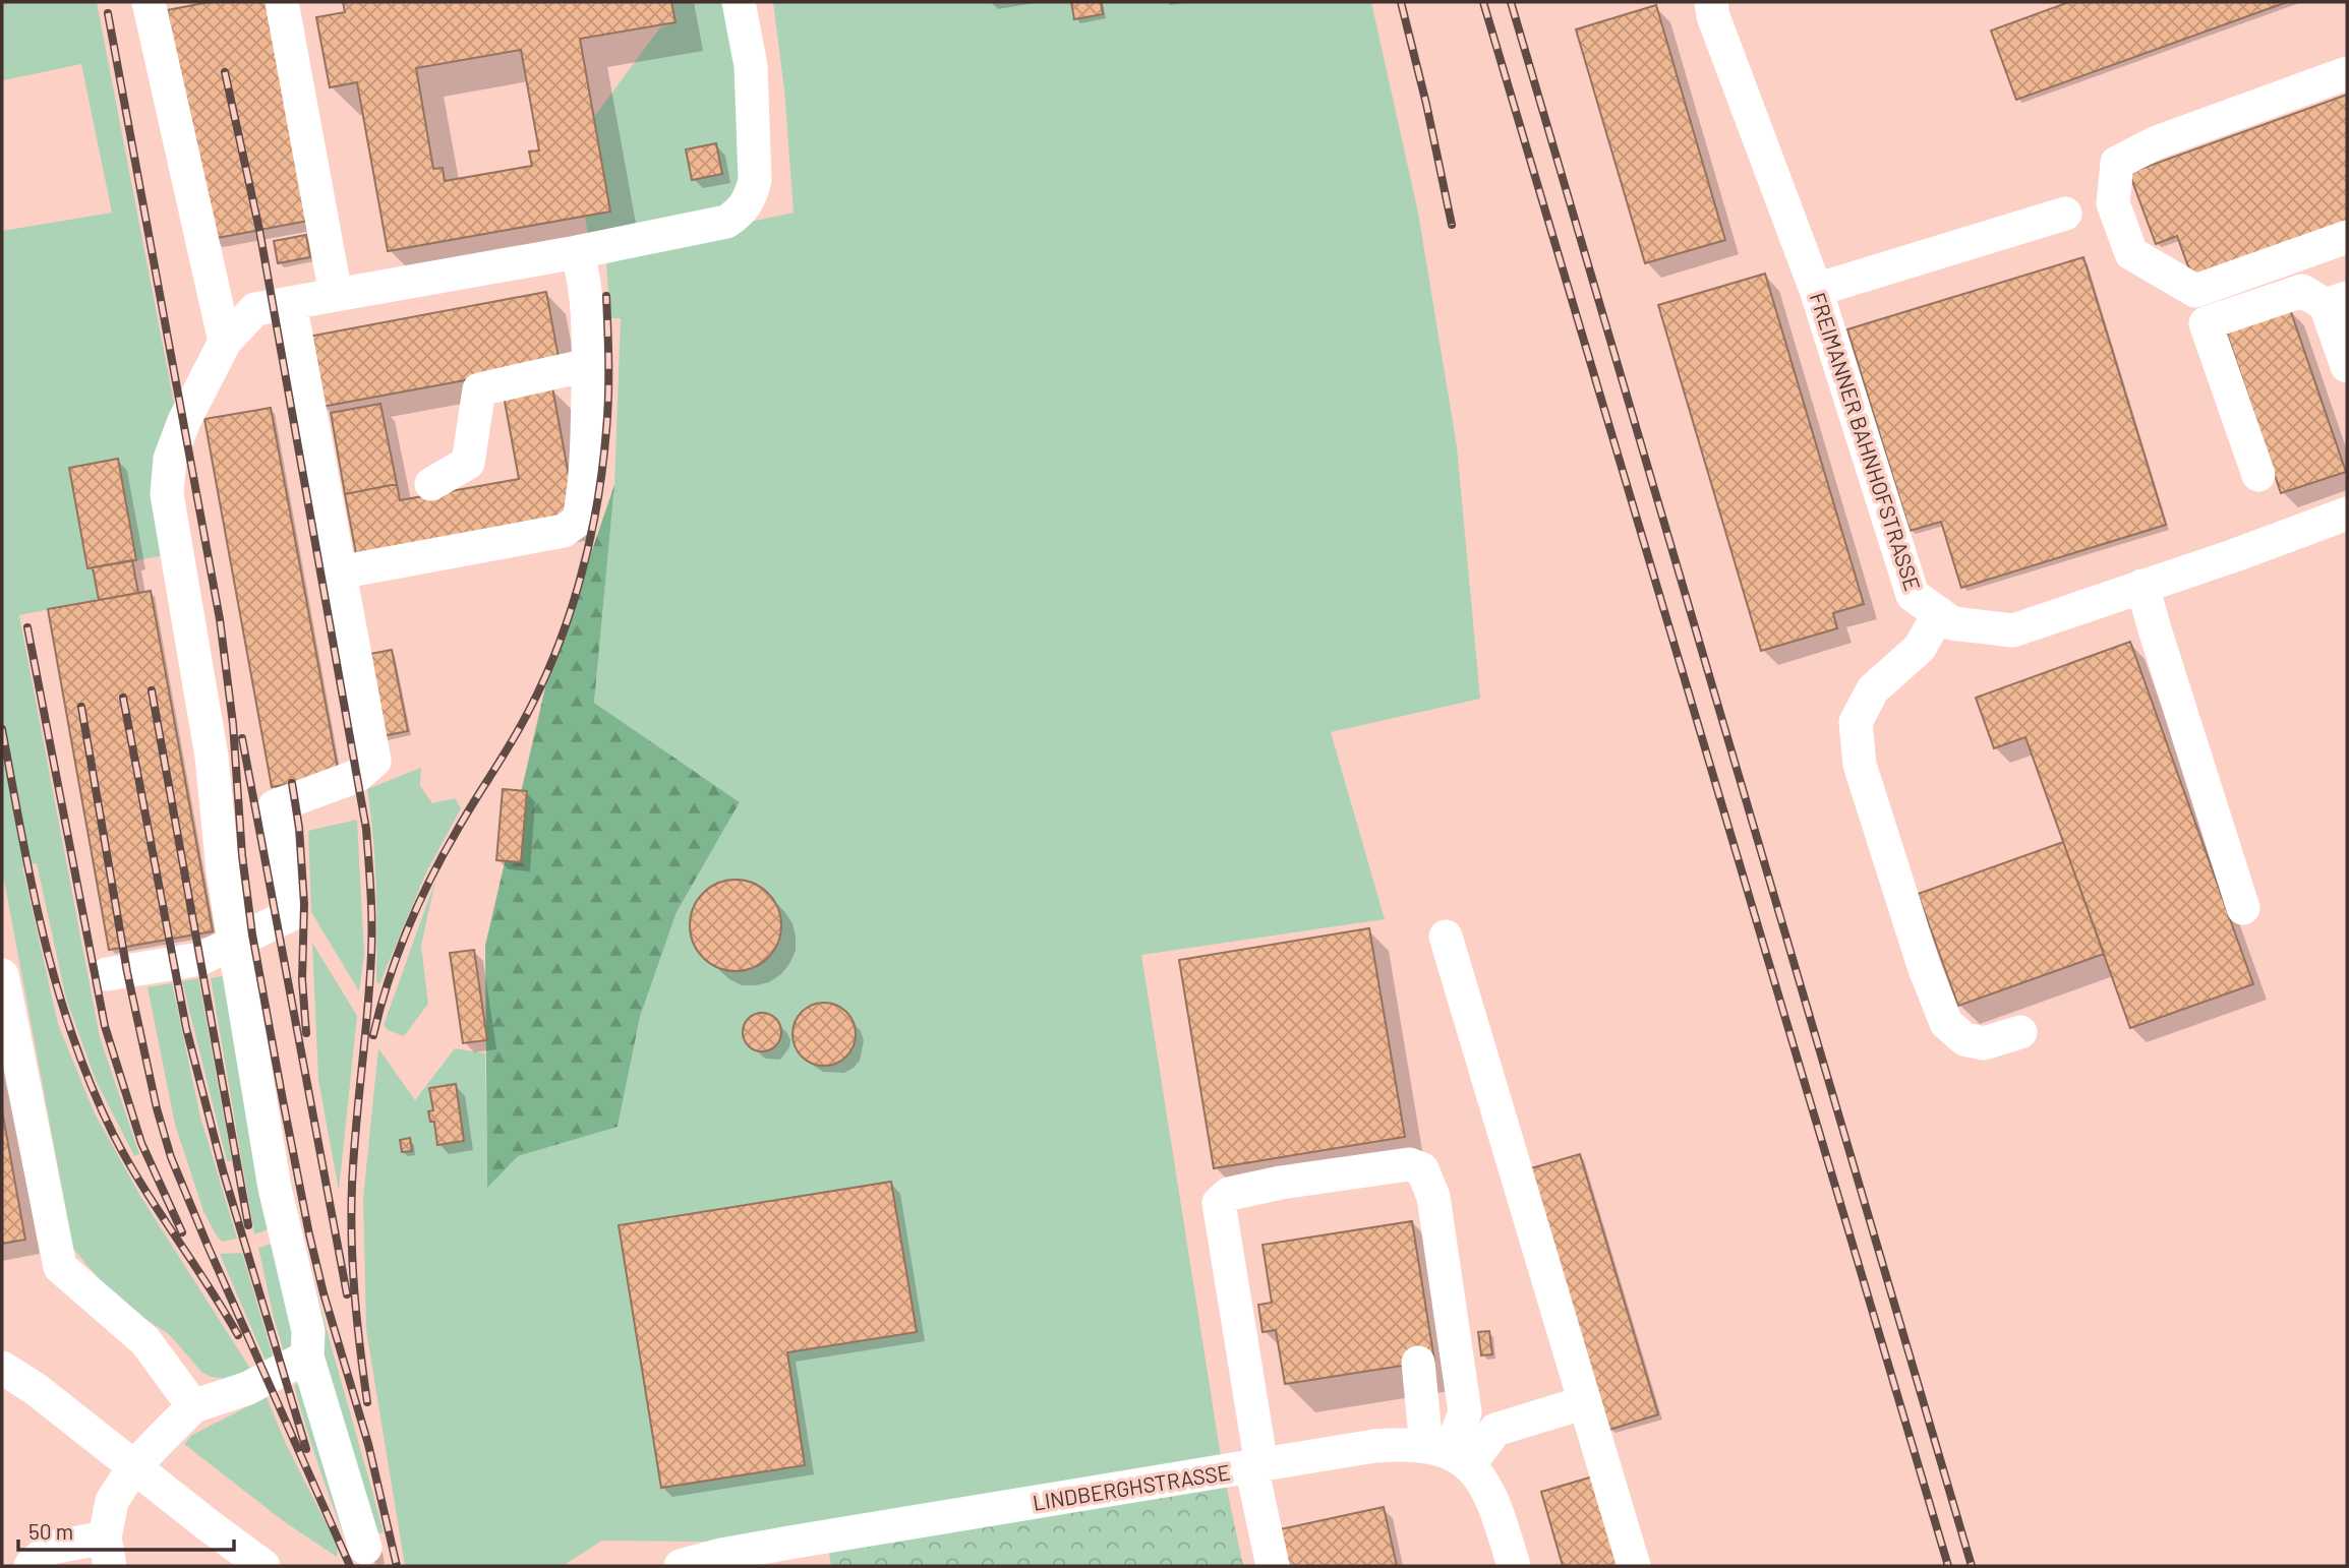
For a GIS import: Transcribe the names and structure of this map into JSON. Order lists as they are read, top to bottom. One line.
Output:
{"streets":{"street":["FREIMANNER BAHNHOFSTRASSE","LINDBERGHSTRASSE"]},"scale_bar":"50 m"}
